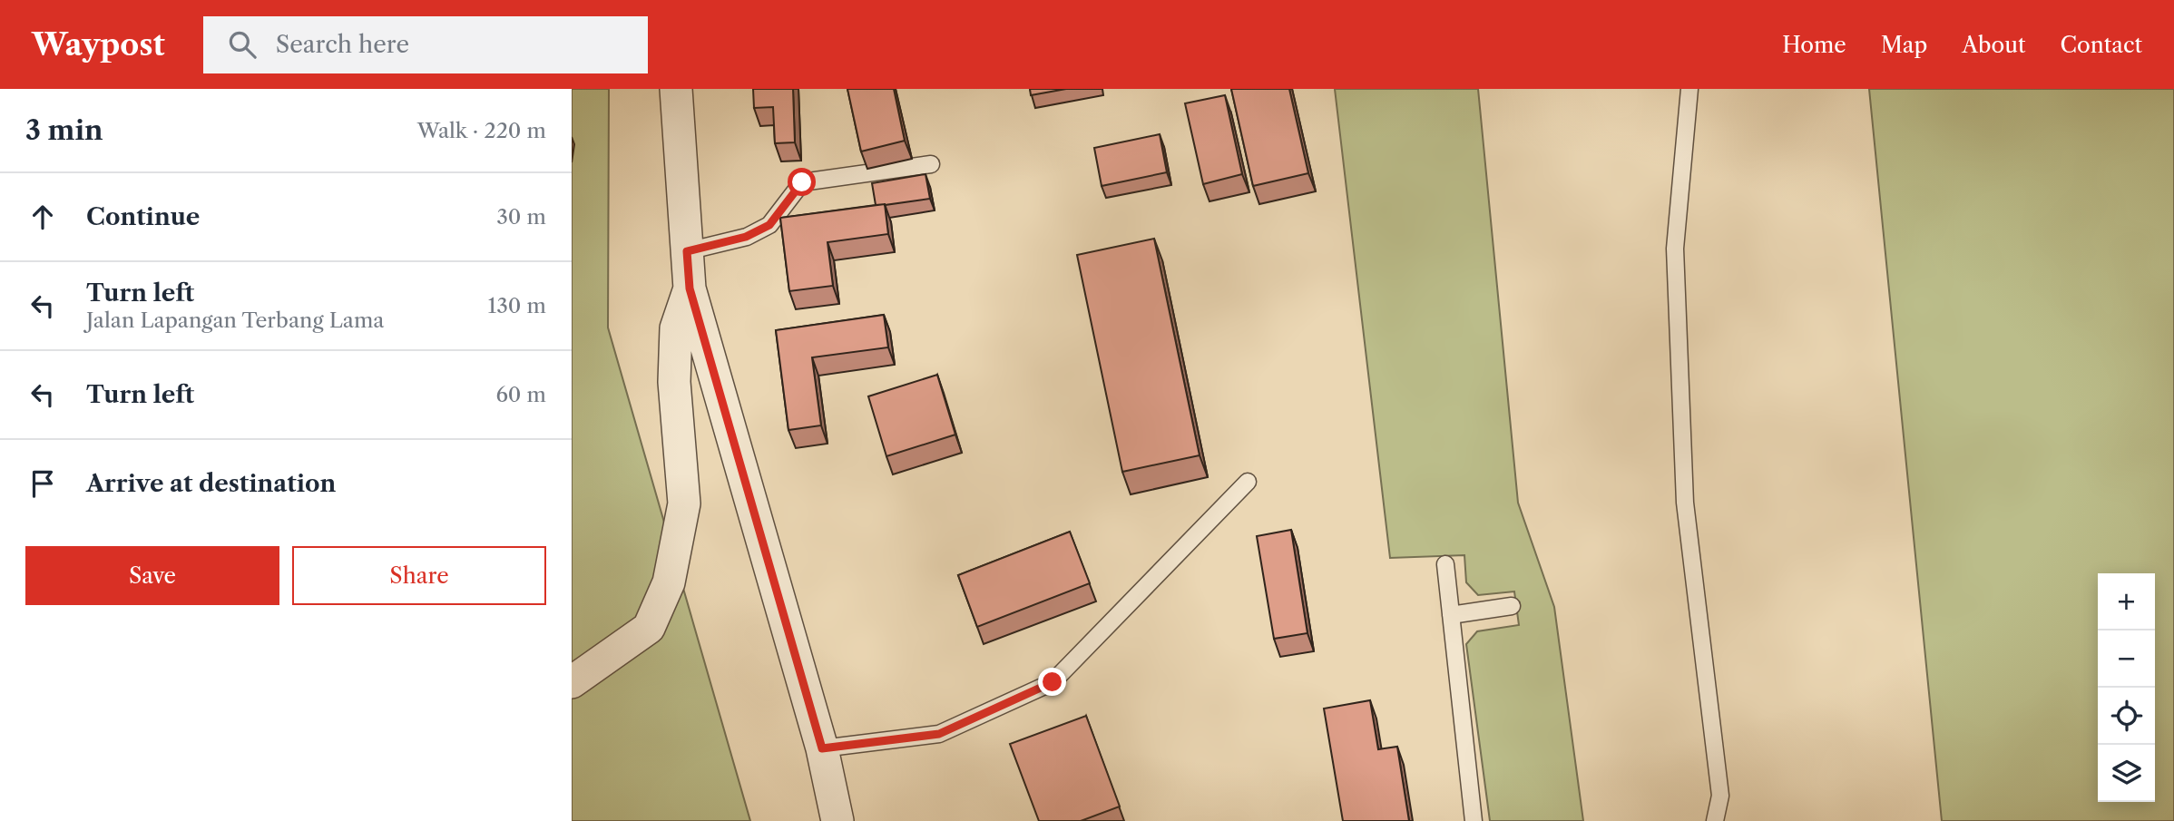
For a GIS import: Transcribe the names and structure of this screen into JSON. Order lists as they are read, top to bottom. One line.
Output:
{"page":{"header":"Waypost","search":"Search here","nav":["Home","Map","About","Contact"],"heading":["3 min","Walk · 220 m"],"list":[["Continue","30 m"],["Turn left","Jalan Lapangan Terbang Lama","130 m"],["Turn left","60 m"],"Arrive at destination"],"buttons":["Save","Share"],"map_buttons":["+","−"]}}
